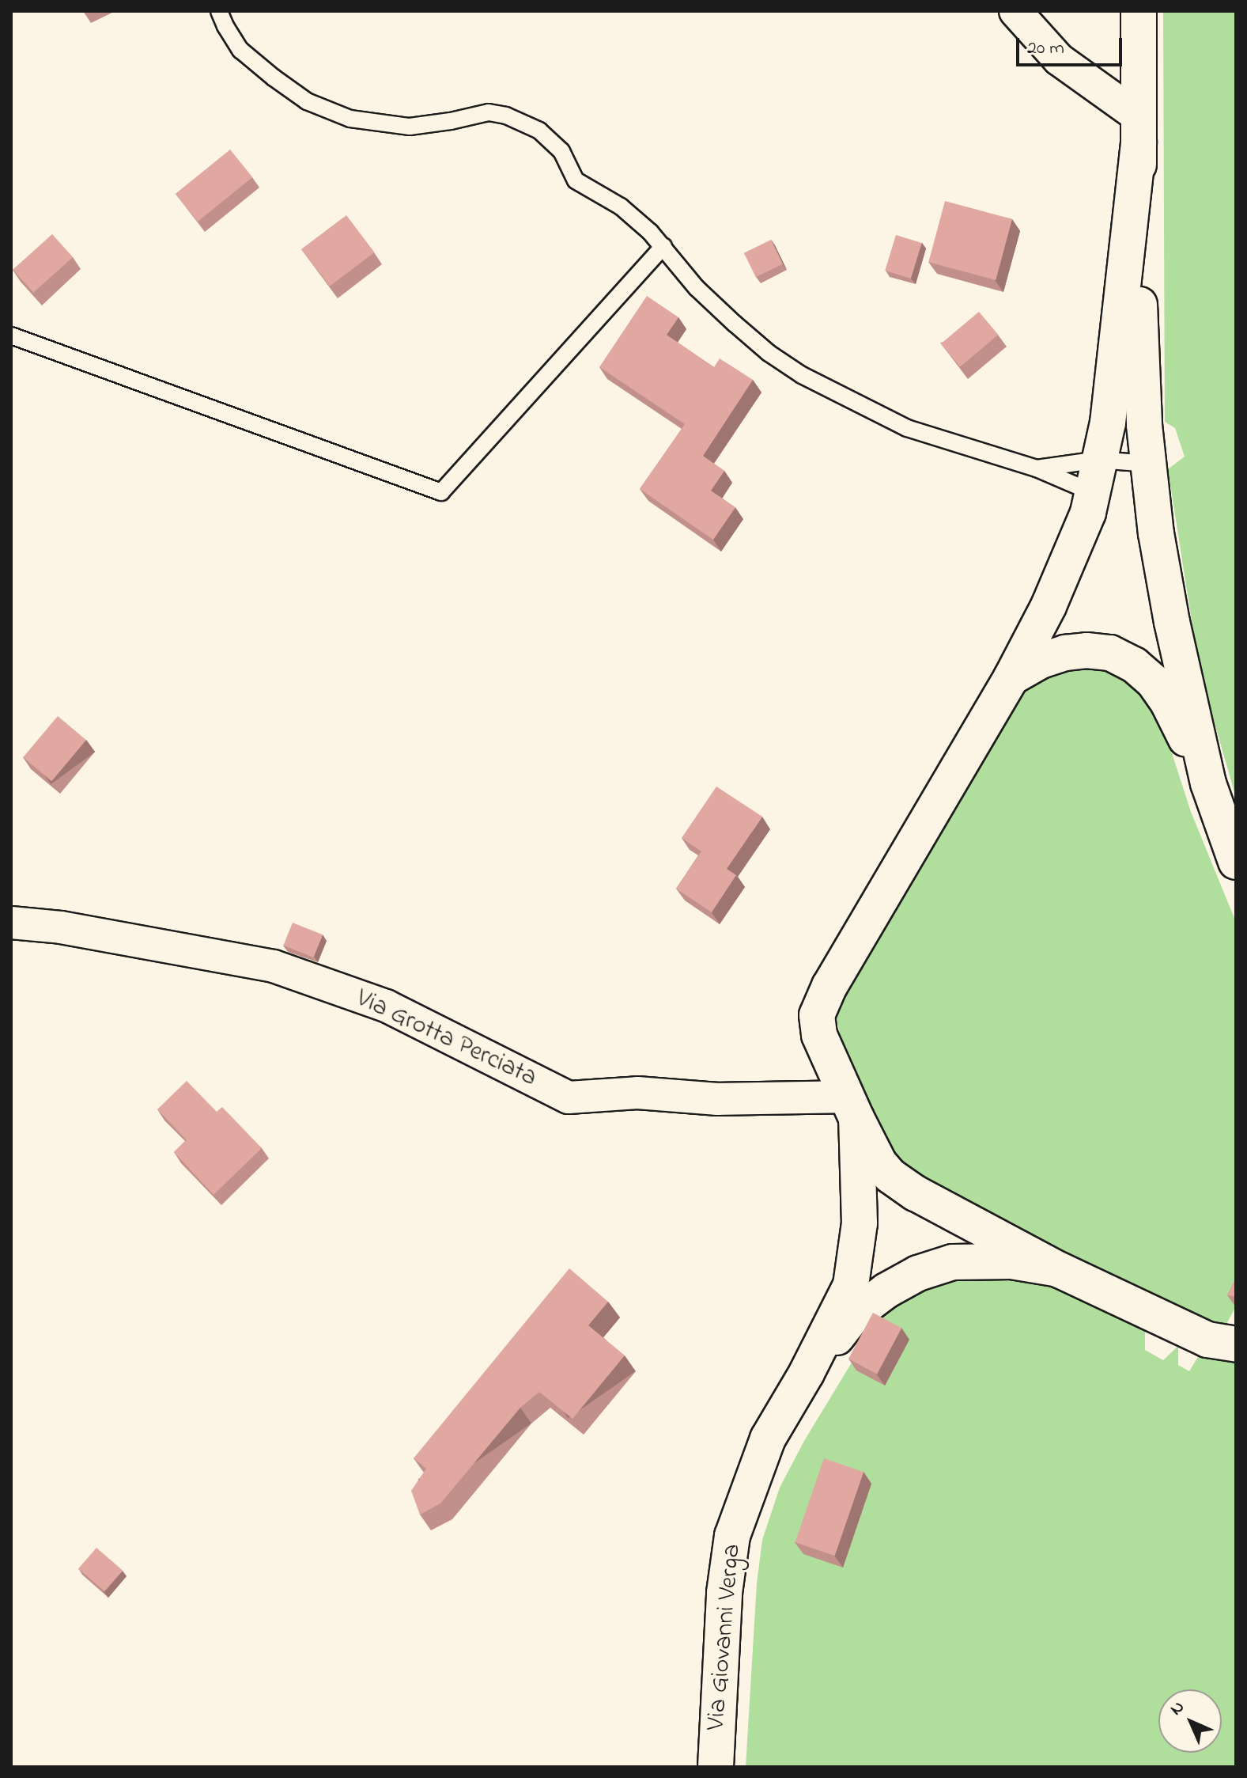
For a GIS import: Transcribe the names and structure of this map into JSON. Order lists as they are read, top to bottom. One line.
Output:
{"streets":{"main road":["Via Giovanni Verga"],"street":["Via Grotta Perciata"]},"scale_bar":"20 m","north":"top left"}
